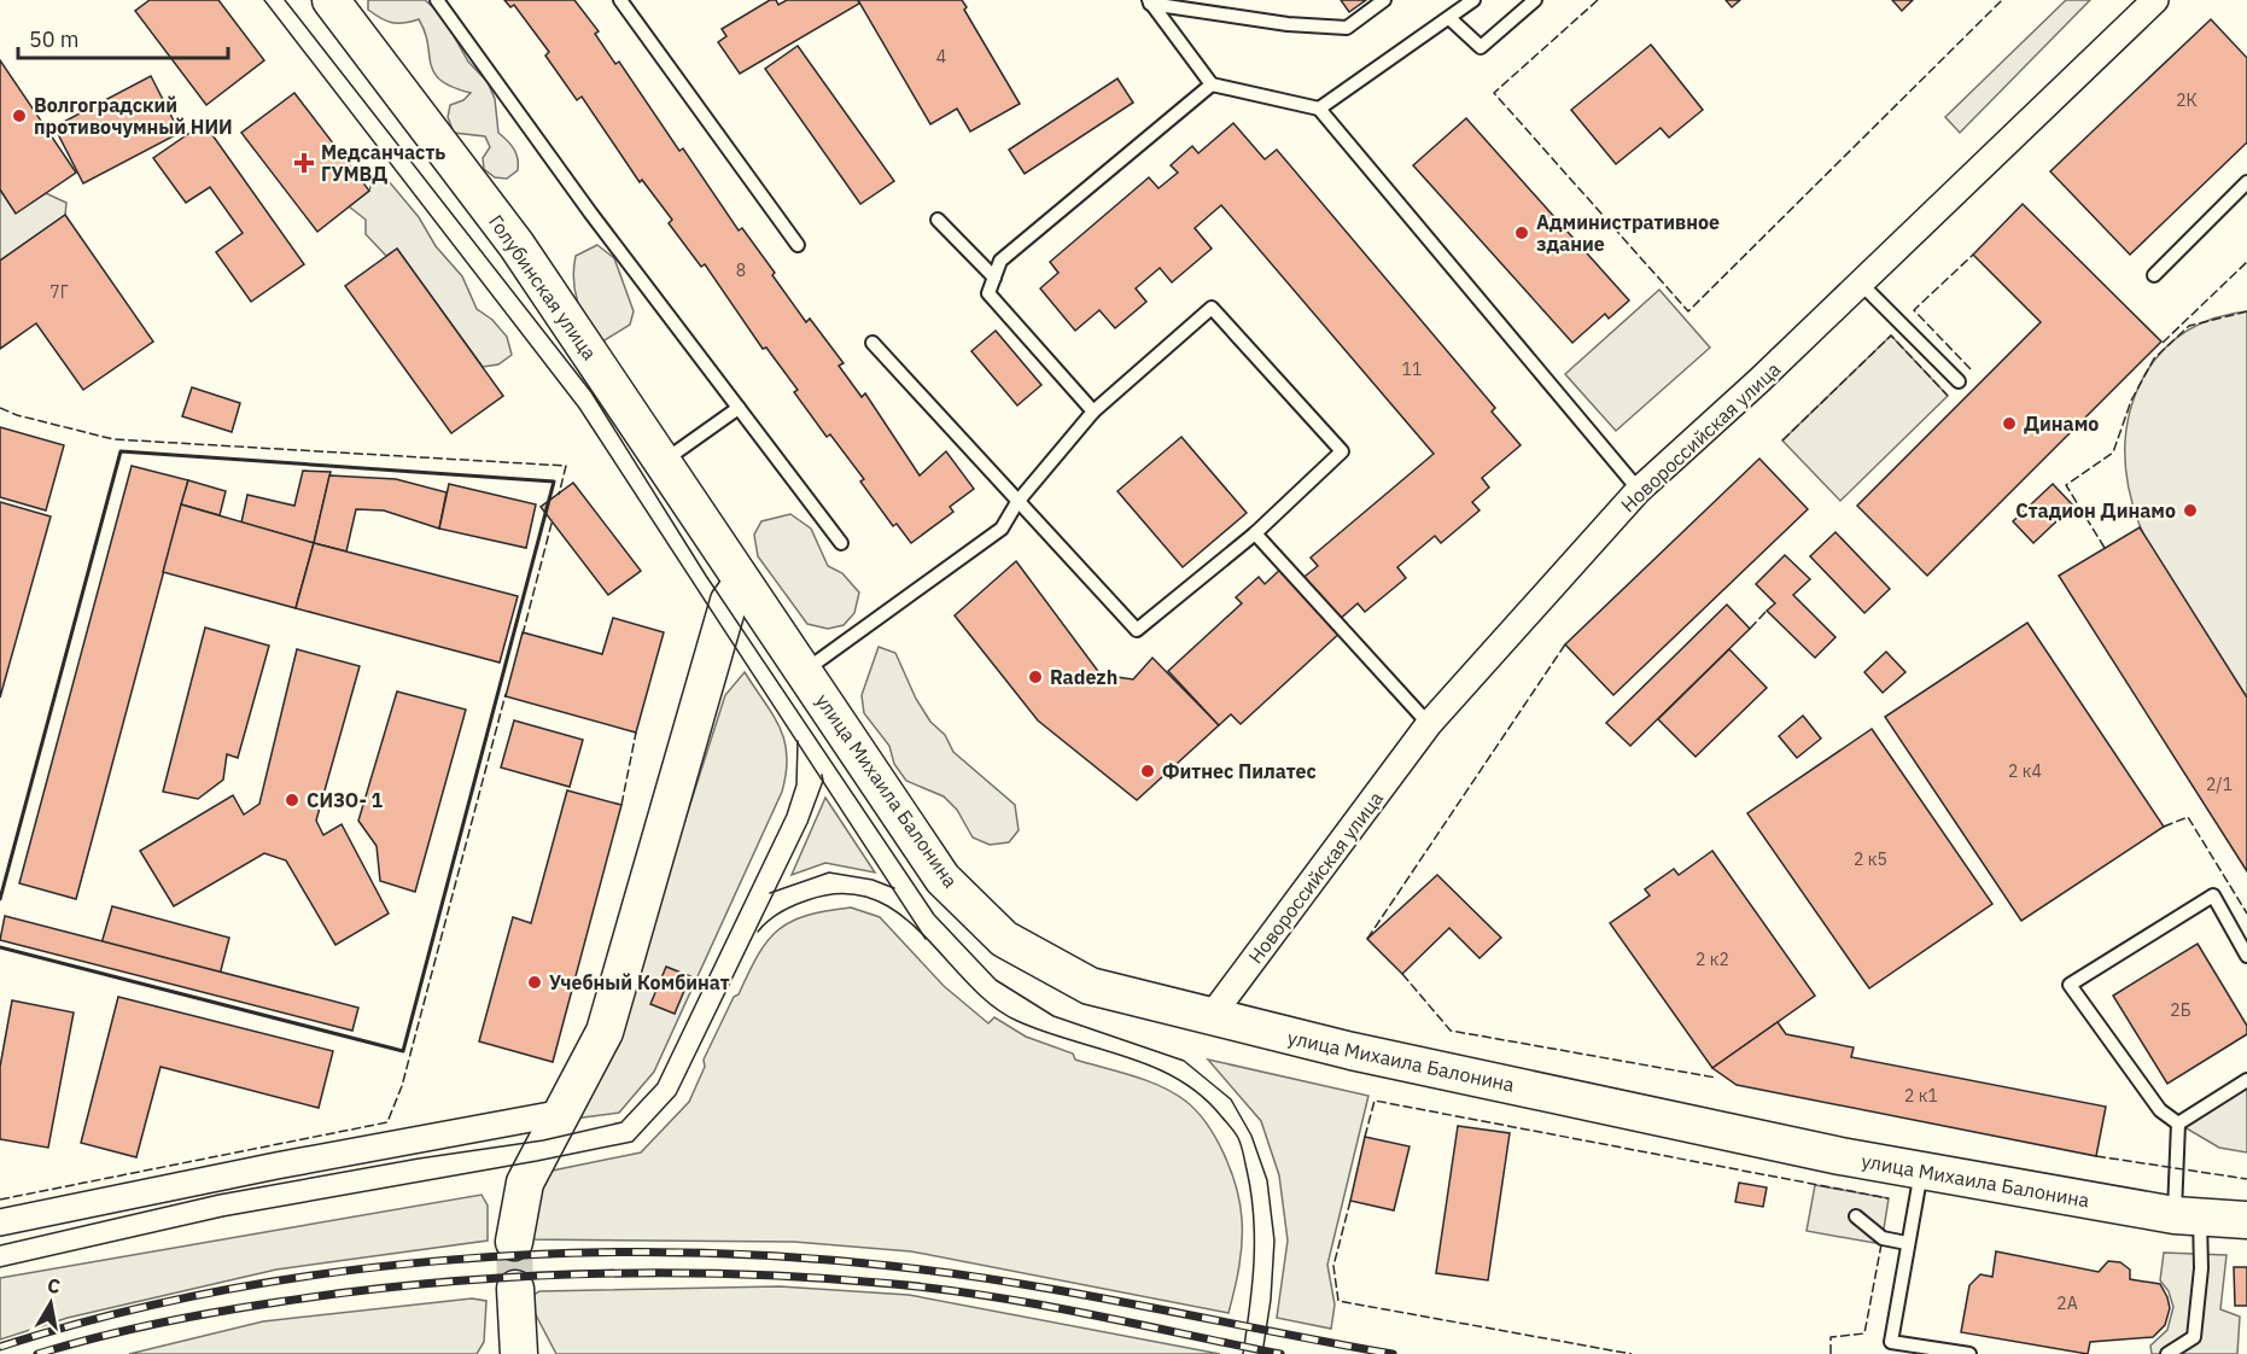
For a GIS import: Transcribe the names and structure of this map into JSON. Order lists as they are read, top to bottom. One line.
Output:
{"streets":{"main road":["Голубинская улица","улица Михаила Балонина"],"street":["Новороссийская улица"]},"crossings":[["Голубинская улица","улица Михаила Балонина"],["Новороссийская улица","улица Михаила Балонина"]],"places":{"other":["Волгоградский противочумный НИИ","Административное здание","Динамо","Стадион Динамо","Radezh","Фитнес Пилатес","СИЗО- 1","Учебный Комбинат"],"health":["Медсанчасть ГУМВД"]},"house_numbers":["4","2К","8","7Г","11","2 к4","2/1","2 к5","2 к2","2Б","2 к1","2А"],"scale_bar":"50 m","north":"top"}
